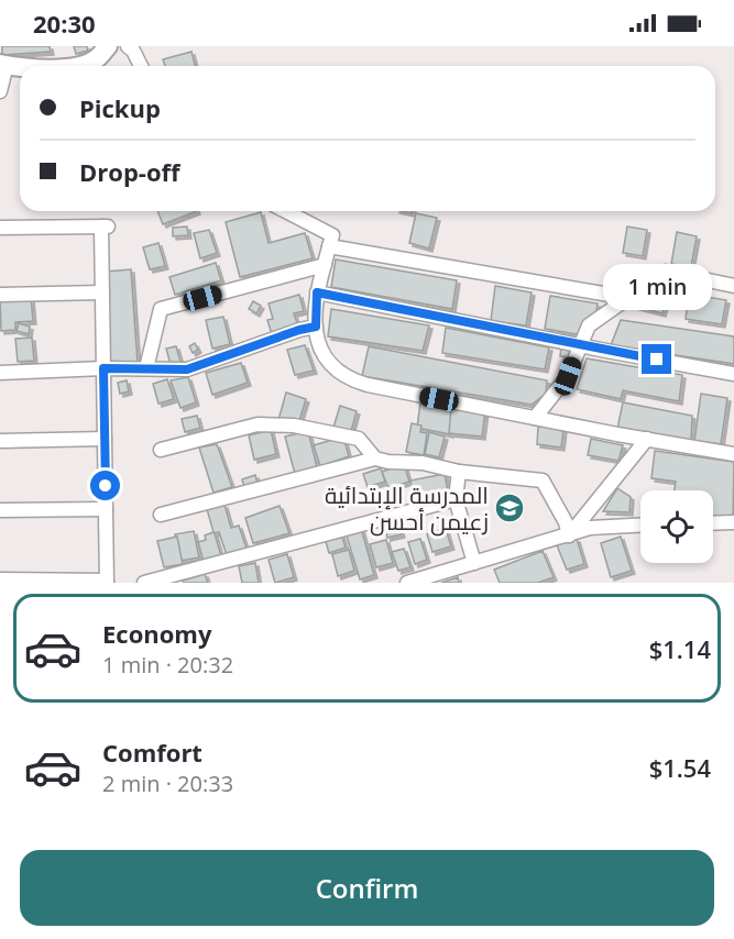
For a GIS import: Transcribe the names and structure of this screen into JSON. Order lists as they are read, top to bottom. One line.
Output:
{"places":{"school or university":["المدرسة الإبتدائية زعيمن أحسن"]},"page":{"status":"20:30","banner":["Pickup","Drop-off"],"bubble":"1 min","list":[{"name":"Economy","note":"1 min · 20:32","value":"$1.14"},{"name":"Comfort","note":"2 min · 20:33","value":"$1.54"}],"buttons":"Confirm"}}
